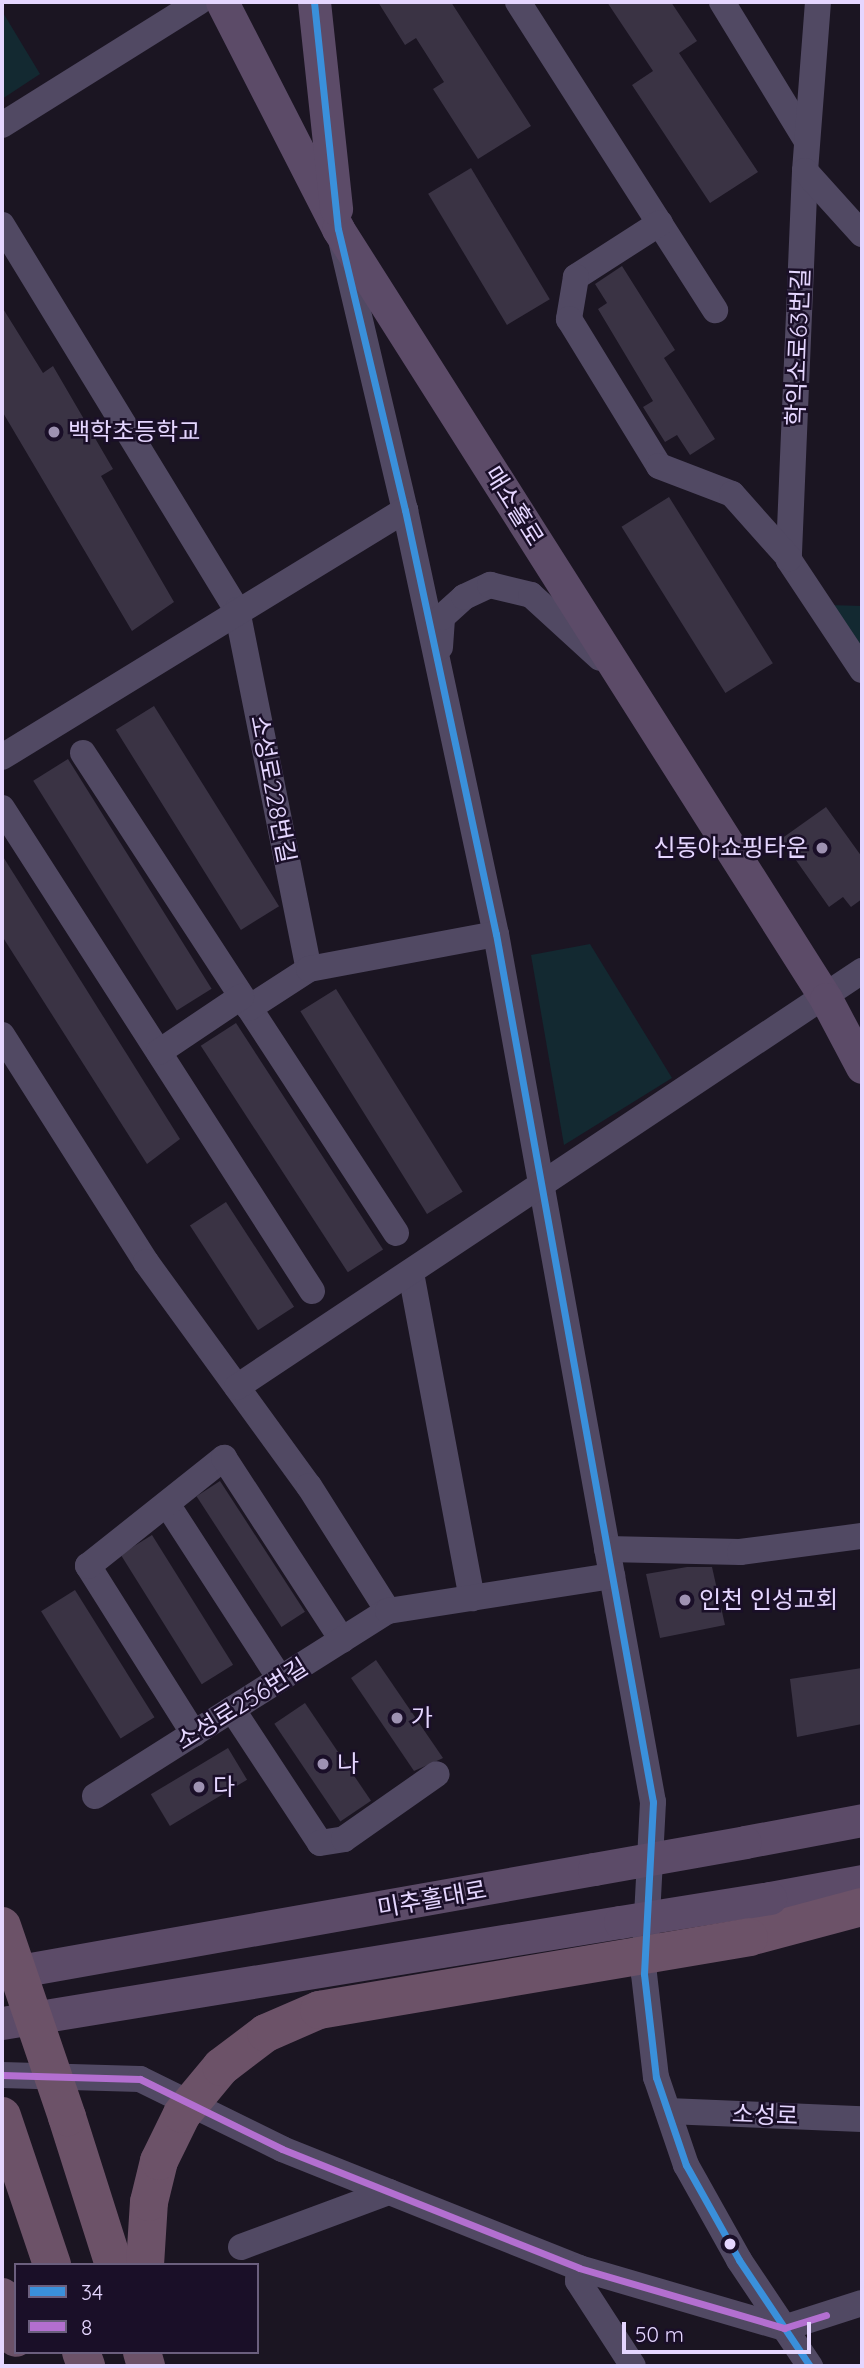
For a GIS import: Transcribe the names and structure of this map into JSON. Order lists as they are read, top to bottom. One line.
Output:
{"streets":{"main road":["매소홀로","미추홀대로"],"street":["학익소로63번길","소성로228번길","소성로256번길","소성로"]},"places":["백학초등학교","신동아쇼핑타운","인천 인성교회","가","나","다"],"lines":["transit line 34","transit line 8"],"legend":["34","8"],"scale_bar":"50 m"}
